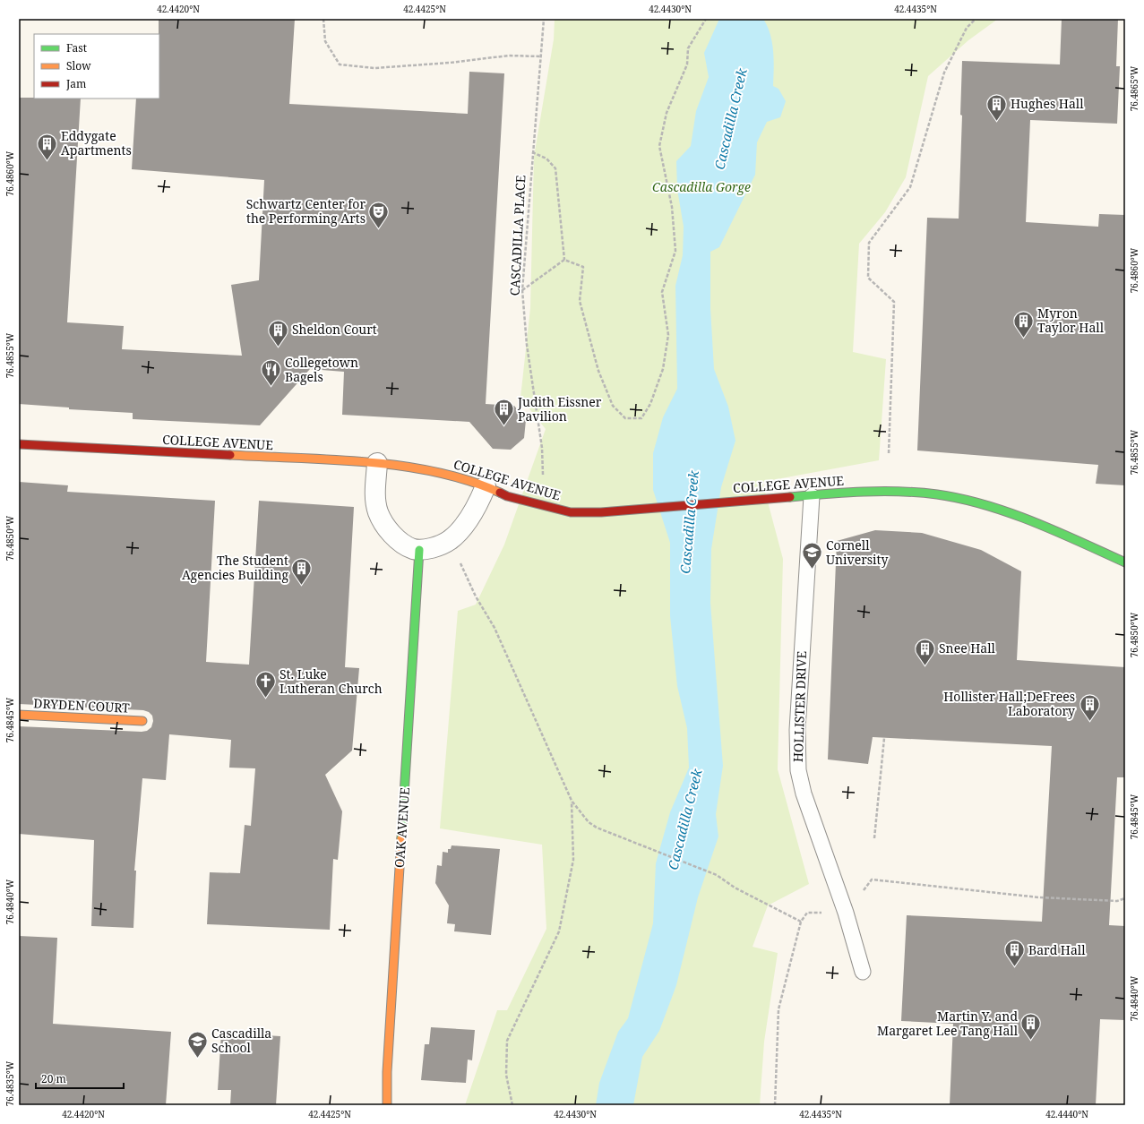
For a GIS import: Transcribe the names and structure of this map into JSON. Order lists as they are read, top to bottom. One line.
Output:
{"streets":{"street":["COLLEGE AVENUE","DRYDEN COURT","OAK AVENUE"],"lane":["HOLLISTER DRIVE"],"path":["CASCADILLA PLACE"]},"crossings":[["COLLEGE AVENUE","HOLLISTER DRIVE"]],"water":["Cascadilla Creek"],"parks":["Cascadilla Gorge"],"places":{"building":["Hughes Hall","Eddygate Apartments","Myron Taylor Hall","Sheldon Court","Judith Eissner Pavilion","The Student Agencies Building","Snee Hall","Hollister Hall;DeFrees Laboratory","Bard Hall","Martin Y. and Margaret Lee Tang Hall"],"theatre":["Schwartz Center for the Performing Arts"],"restaurant":["Collegetown Bagels"],"school or university":["Cornell University","Cascadilla School"],"church":["St. Luke Lutheran Church"]},"legend":["Fast","Slow","Jam"],"scale_bar":"20 m","coordinates":["42.4420°N","42.4425°N","42.4430°N","42.4435°N","76.4865°W","76.4860°W","76.4855°W","76.4850°W","76.4845°W","76.4840°W","76.4835°W","42.4440°N"]}
